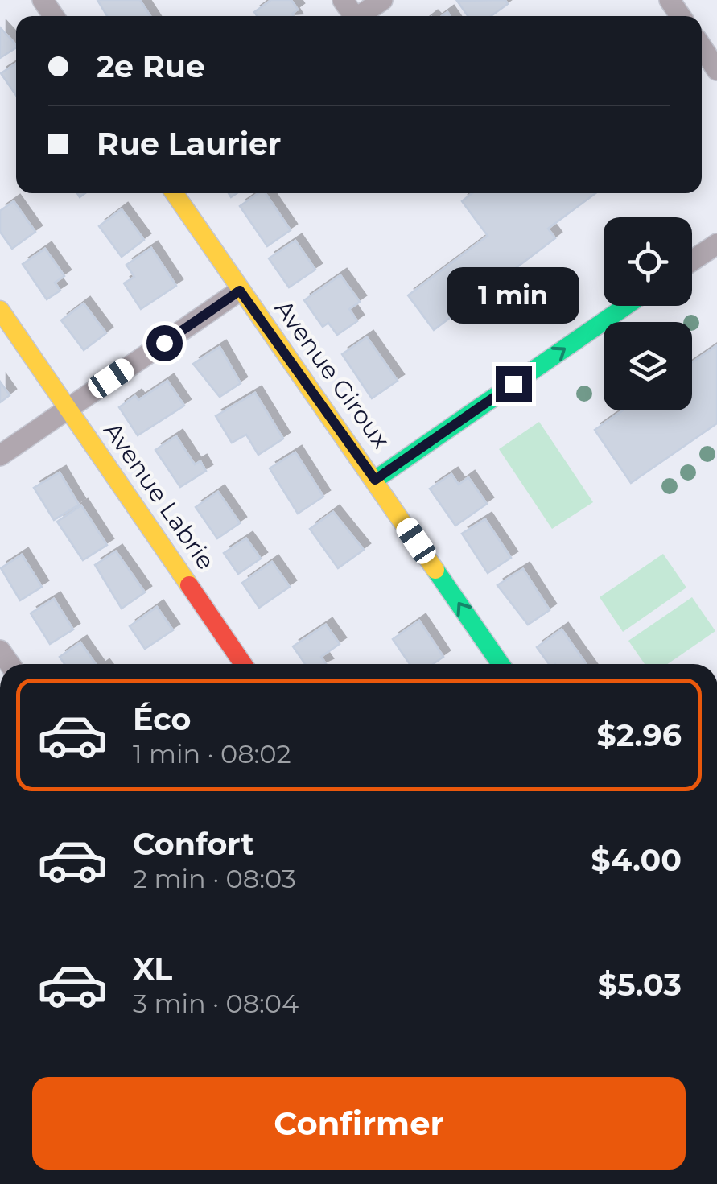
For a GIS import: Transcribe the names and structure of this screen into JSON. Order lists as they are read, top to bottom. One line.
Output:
{"streets":{"street":["Avenue Giroux","Avenue Labrie"]},"one_way":["Avenue Giroux"],"page":{"banner":["2e Rue","Rue Laurier"],"bubble":"1 min","list":[{"name":"Éco","note":"1 min · 08:02","value":"$2.96"},{"name":"Confort","note":"2 min · 08:03","value":"$4.00"},{"name":"XL","note":"3 min · 08:04","value":"$5.03"}],"buttons":"Confirmer"}}
